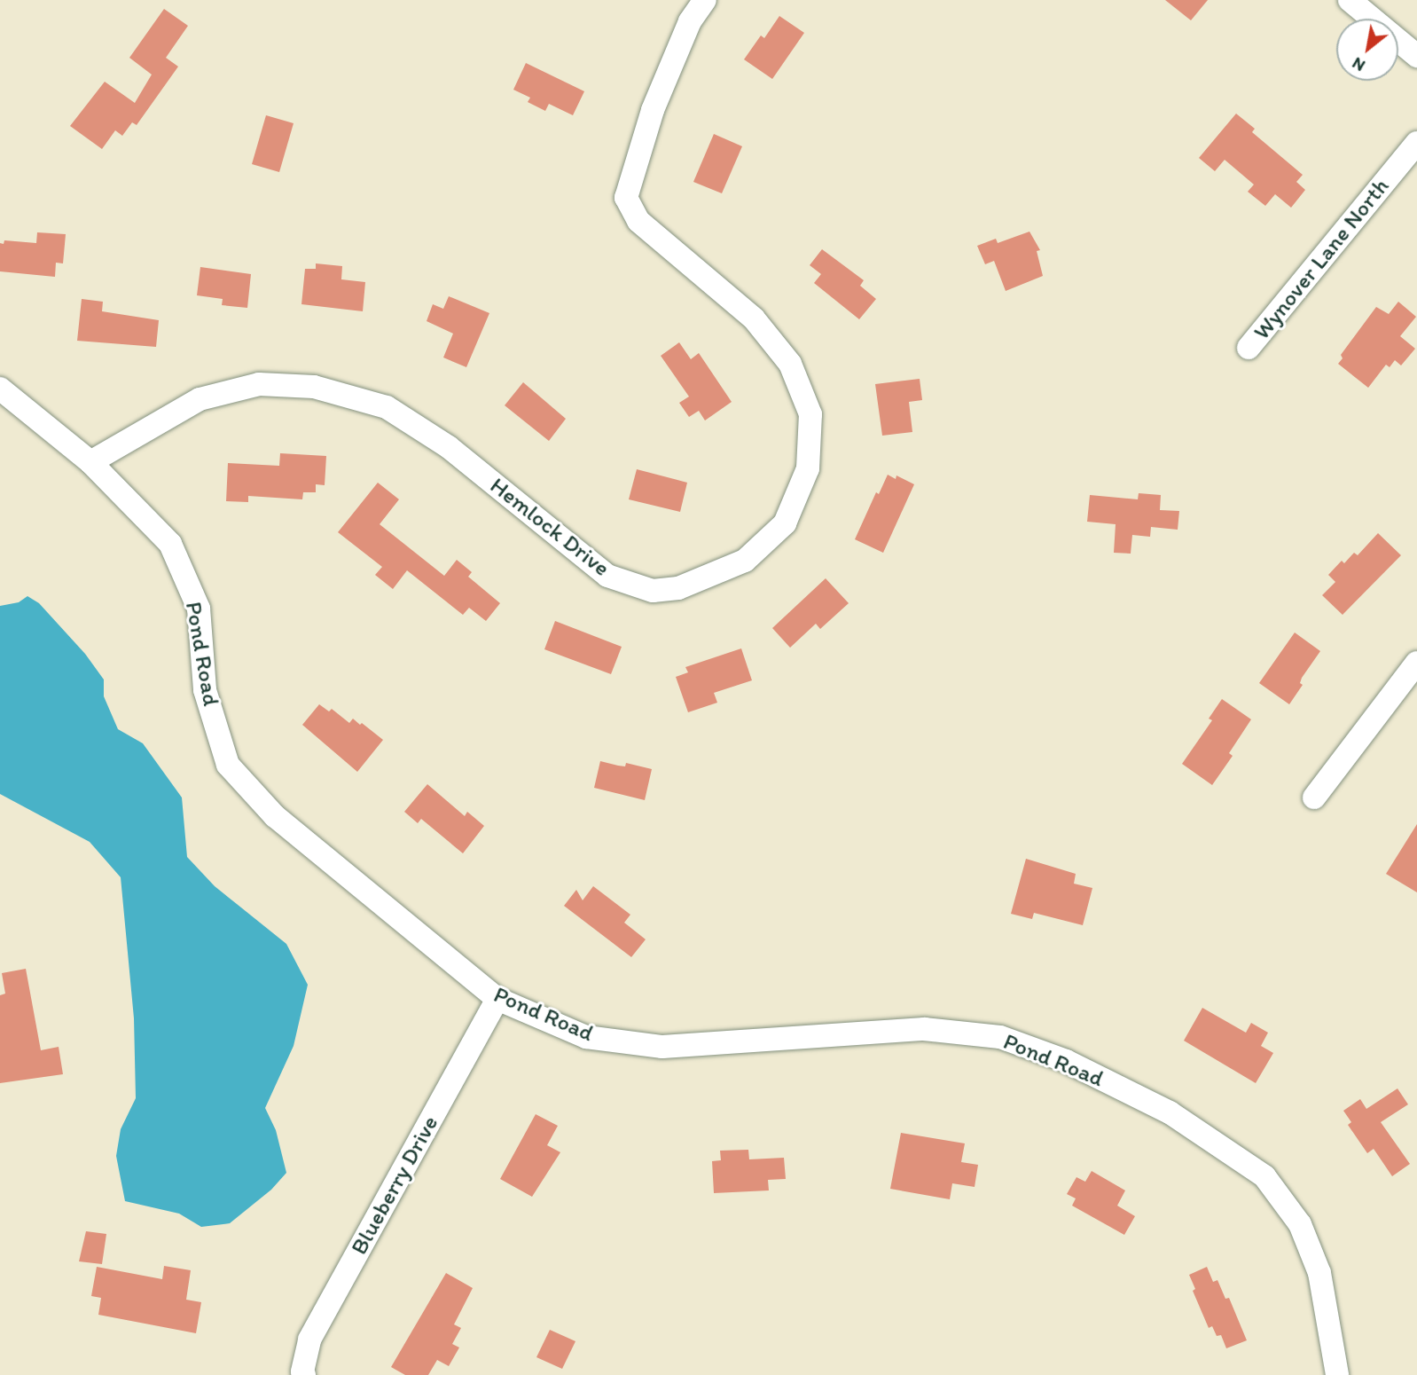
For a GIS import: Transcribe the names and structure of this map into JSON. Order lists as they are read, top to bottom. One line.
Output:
{"streets":{"street":["Wynover Lane North","Hemlock Drive","Pond Road","Blueberry Drive"]},"crossings":[["Hemlock Drive","Pond Road"],["Pond Road","Blueberry Drive"]],"north":"bottom left"}
